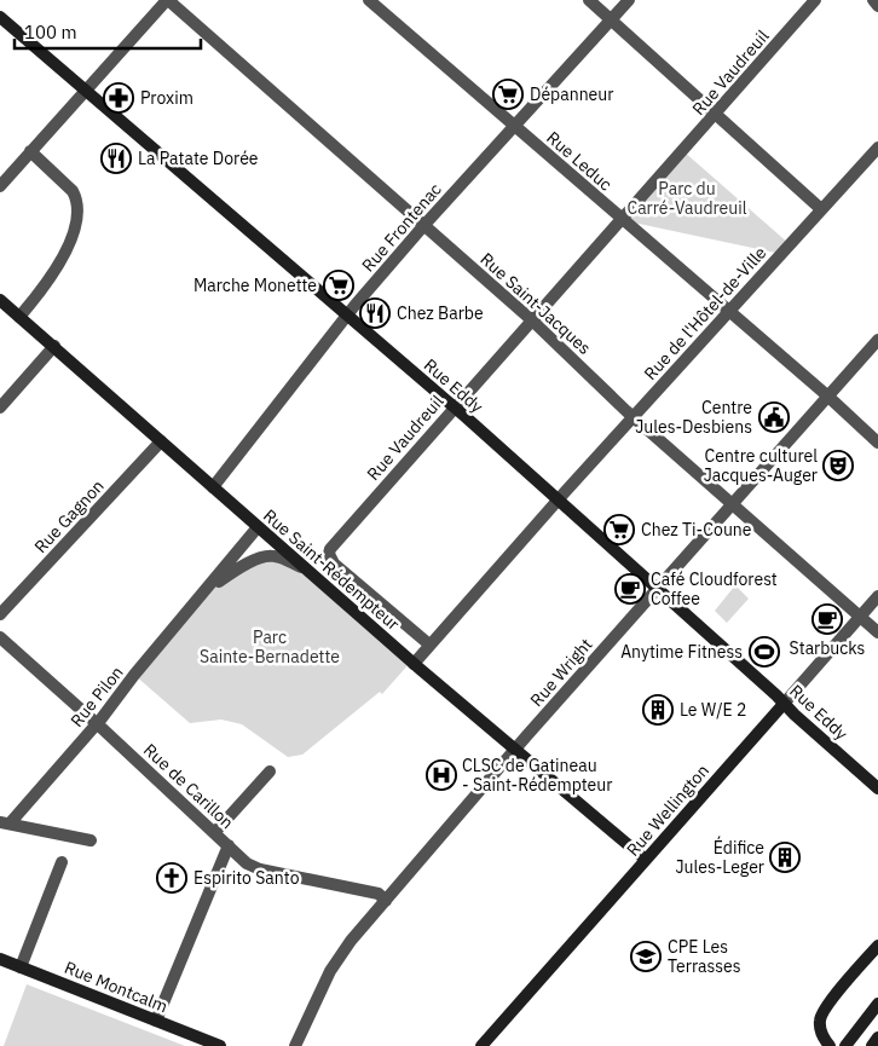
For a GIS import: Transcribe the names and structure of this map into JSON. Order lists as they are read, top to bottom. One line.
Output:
{"streets":{"main road":["Rue Eddy","Rue Saint-Rédempteur","Rue Wellington","Rue Montcalm"],"street":["Rue Vaudreuil","Rue Leduc","Rue Frontenac","Rue Saint-Jacques","Rue de l'Hôtel-de-Ville","Rue Gagnon","Rue Wright","Rue Pilon","Rue de Carillon"]},"crossings":[["Rue Vaudreuil","Rue Leduc"],["Rue Vaudreuil","Rue Saint-Jacques"],["Rue Vaudreuil","Rue de l'Hôtel-de-Ville"],["Rue Vaudreuil","Rue Eddy"],["Rue Leduc","Rue Frontenac"],["Rue Leduc","Rue de l'Hôtel-de-Ville"],["Rue Leduc","Rue Wright"],["Rue Frontenac","Rue Saint-Jacques"],["Rue Frontenac","Rue Eddy"],["Rue Frontenac","Rue Saint-Rédempteur"],["Rue Saint-Jacques","Rue de l'Hôtel-de-Ville"],["Rue Saint-Jacques","Rue Wright"],["Rue Saint-Jacques","Rue Wellington"],["Rue de l'Hôtel-de-Ville","Rue Eddy"],["Rue de l'Hôtel-de-Ville","Rue Saint-Rédempteur"],["Rue Eddy","Rue Wright"],["Rue Eddy","Rue Wellington"],["Rue Gagnon","Rue Saint-Rédempteur"],["Rue Saint-Rédempteur","Rue Wright"],["Rue Saint-Rédempteur","Rue Pilon"],["Rue Saint-Rédempteur","Rue Wellington"],["Rue Wright","Rue de Carillon"],["Rue Pilon","Rue de Carillon"]],"parks":["Parc du Carré-Vaudreuil","Parc Sainte-Bernadette"],"places":{"supermarket":["Dépanneur","Marche Monette","Chez Ti-Coune"],"pharmacy":["Proxim"],"restaurant":["La Patate Dorée","Chez Barbe"],"public building":["Centre Jules-Desbiens"],"theatre":["Centre culturel Jacques-Auger"],"cafe":["Café Cloudforest Coffee","Starbucks"],"sports":["Anytime Fitness"],"building":["Le W/E 2","Édifice Jules-Leger"],"hospital":["CLSC de Gatineau - Saint-Rédempteur"],"church":["Espirito Santo"],"school or university":["CPE Les Terrasses"]},"scale_bar":"100 m"}
